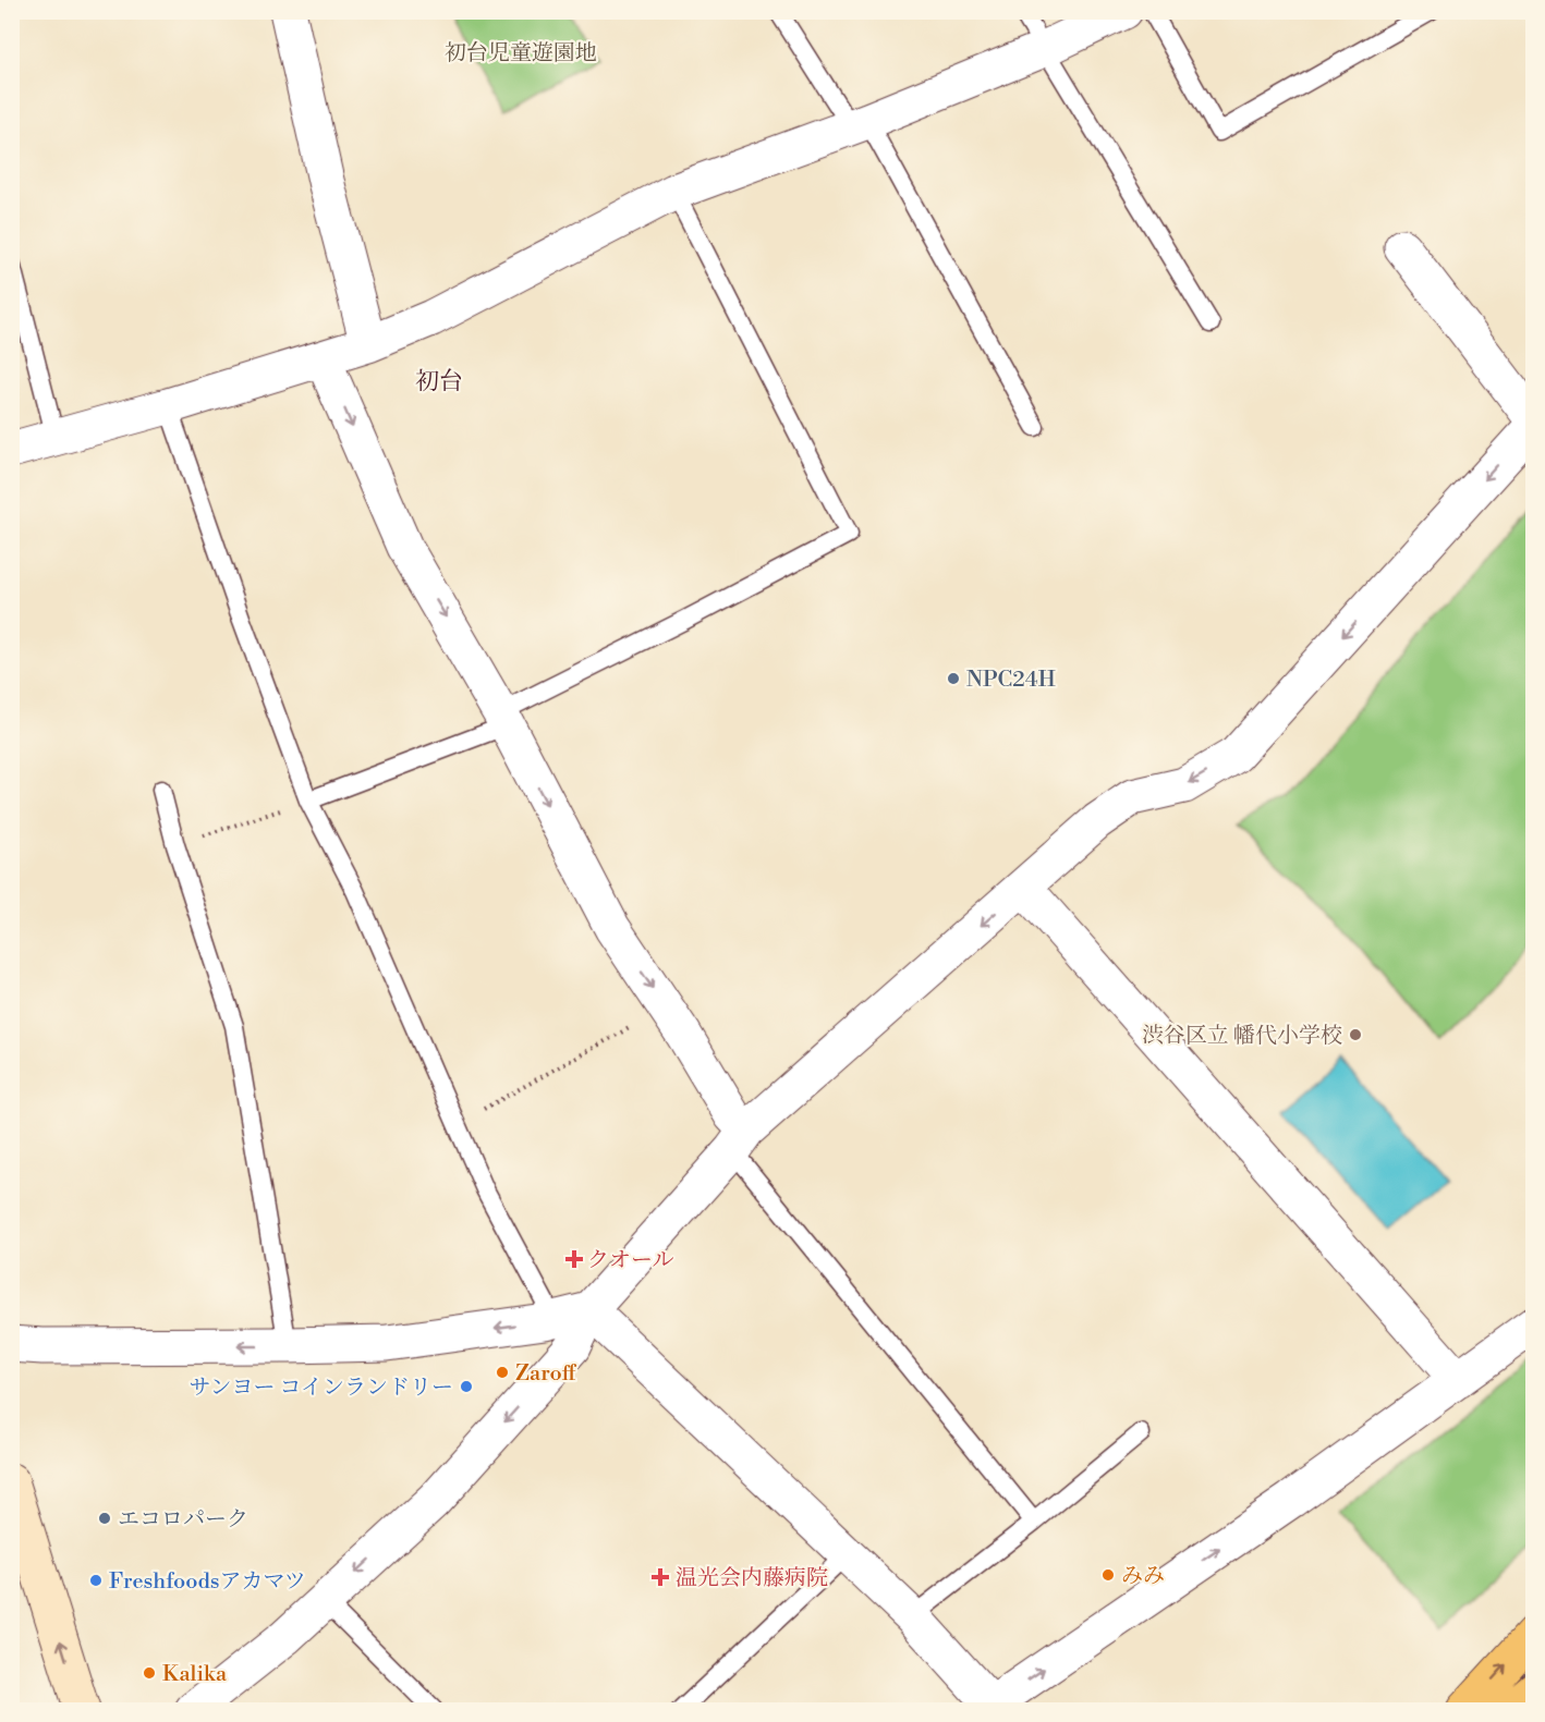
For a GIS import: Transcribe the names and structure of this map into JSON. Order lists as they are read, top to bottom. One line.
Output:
{"districts":["初台"],"parks":["初台児童遊園地"],"places":{"other":["NPC24H","渋谷区立 幡代小学校","Zaroff","サンヨー コインランドリー","エコロパーク","みみ","Freshfoodsアカマツ","Kalika"],"health":["クオール","温光会内藤病院"]}}
